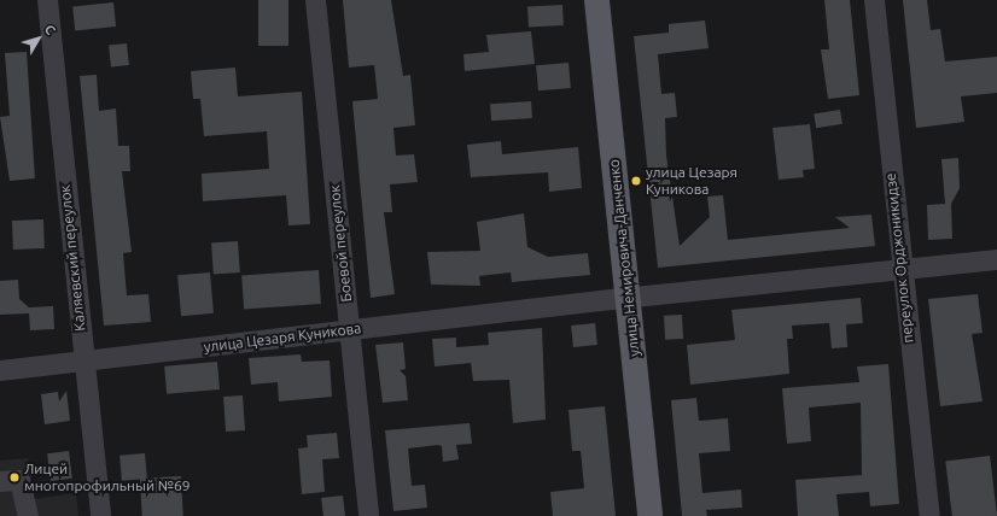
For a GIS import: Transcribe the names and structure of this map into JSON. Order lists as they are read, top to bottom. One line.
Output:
{"streets":{"main road":["улица Немировича-Данченко"],"street":["Боевой переулок","Каляевский переулок","переулок Орджоникидзе","улица Цезаря Куникова"]},"crossings":[["Боевой переулок","улица Цезаря Куникова"],["Каляевский переулок","улица Цезаря Куникова"],["улица Немировича-Данченко","улица Цезаря Куникова"],["переулок Орджоникидзе","улица Цезаря Куникова"]],"places":["улица Цезаря Куникова","Лицей многопрофильный №69"],"north":"top right"}
